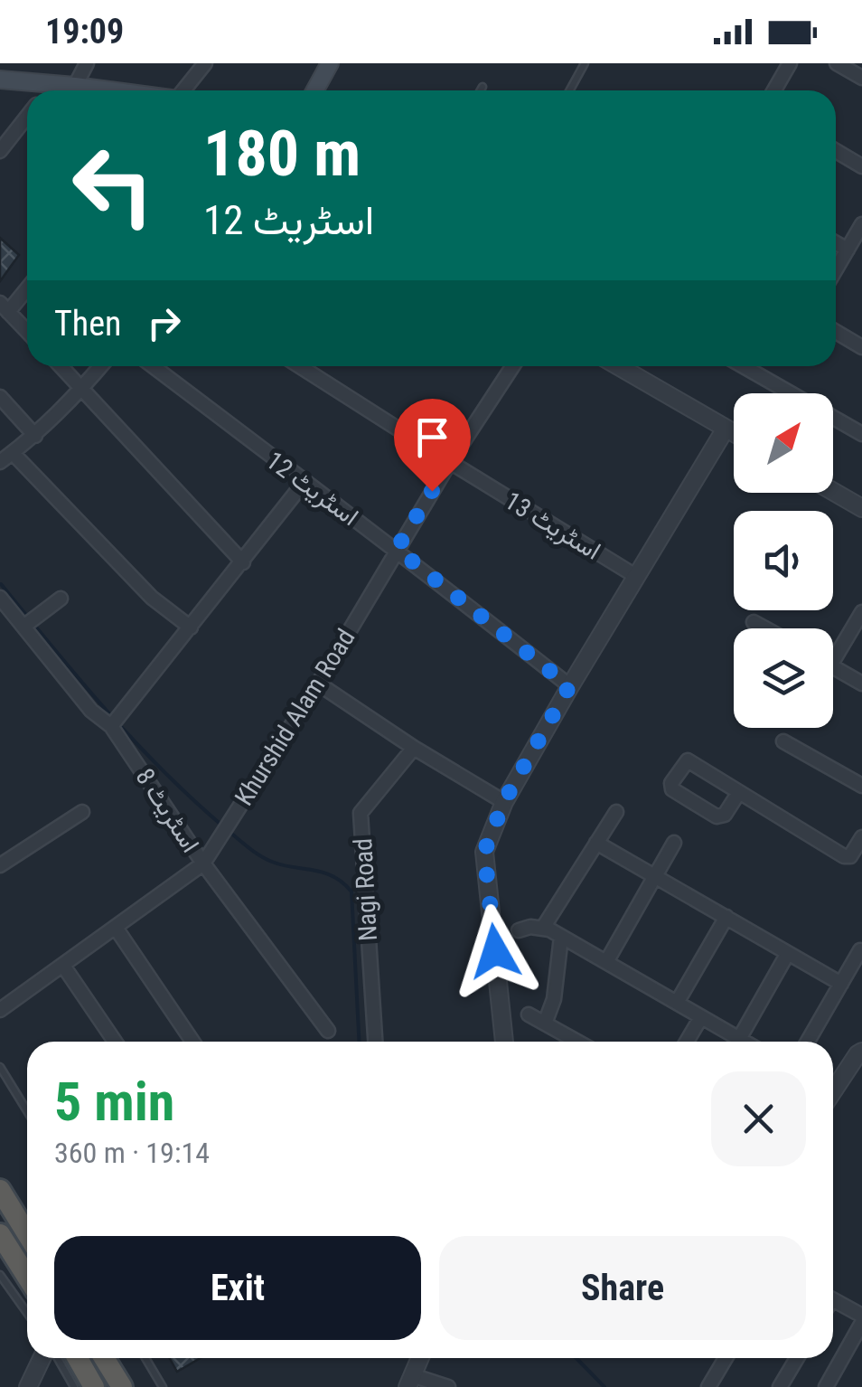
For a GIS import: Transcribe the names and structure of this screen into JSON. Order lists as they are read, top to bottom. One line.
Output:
{"streets":{"street":["اسٹریٹ 12","اسٹریٹ 13","Khurshid Alam Road","اسٹریٹ 8","Nagi Road"]},"crossings":[["اسٹریٹ 12","Khurshid Alam Road"],["اسٹریٹ 13","Khurshid Alam Road"],["Khurshid Alam Road","اسٹریٹ 8"]],"north":"top right","page":{"status":"19:09","turn":["180 m","اسٹریٹ 12"],"then":"Then","heading":["5 min","360 m · 19:14"],"buttons":["Exit","Share"]}}
